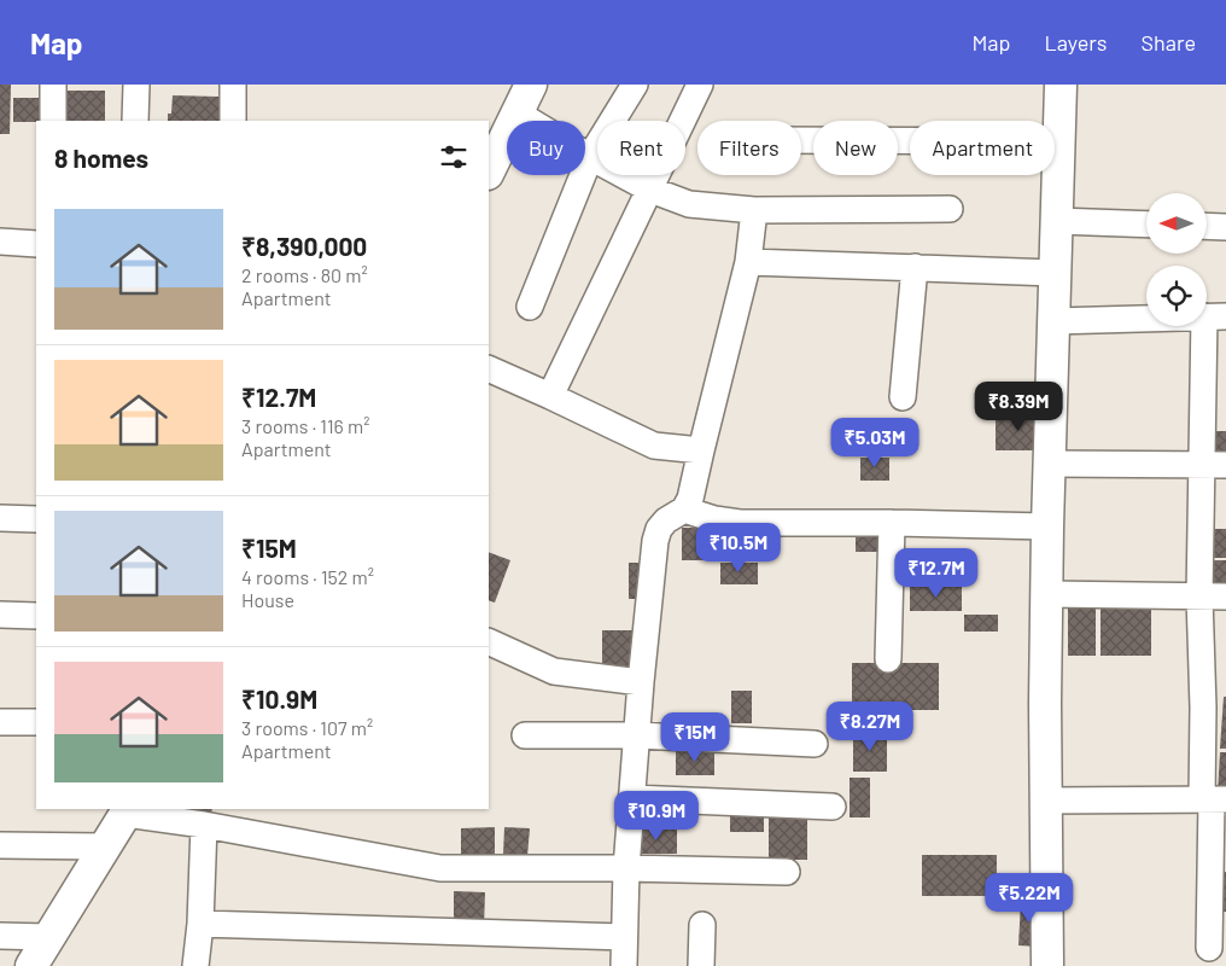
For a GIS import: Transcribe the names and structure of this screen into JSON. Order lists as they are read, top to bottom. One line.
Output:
{"north":"left","page":{"header":"Map","nav":["Map","Layers","Share"],"chip":["Buy","Rent","Filters","New","Apartment"],"heading":"8 homes","list":[{"name":"₹8,390,000","note":"2 rooms · 80 m² · Apartment"},{"name":"₹12.7M","note":"3 rooms · 116 m² · Apartment"},{"name":"₹15M","note":"4 rooms · 152 m² · House"},{"name":"₹10.9M","note":"3 rooms · 107 m² · Apartment"}],"price":["₹8.39M","₹5.03M","₹10.5M","₹12.7M","₹8.27M","₹15M","₹10.9M","₹5.22M"]}}
